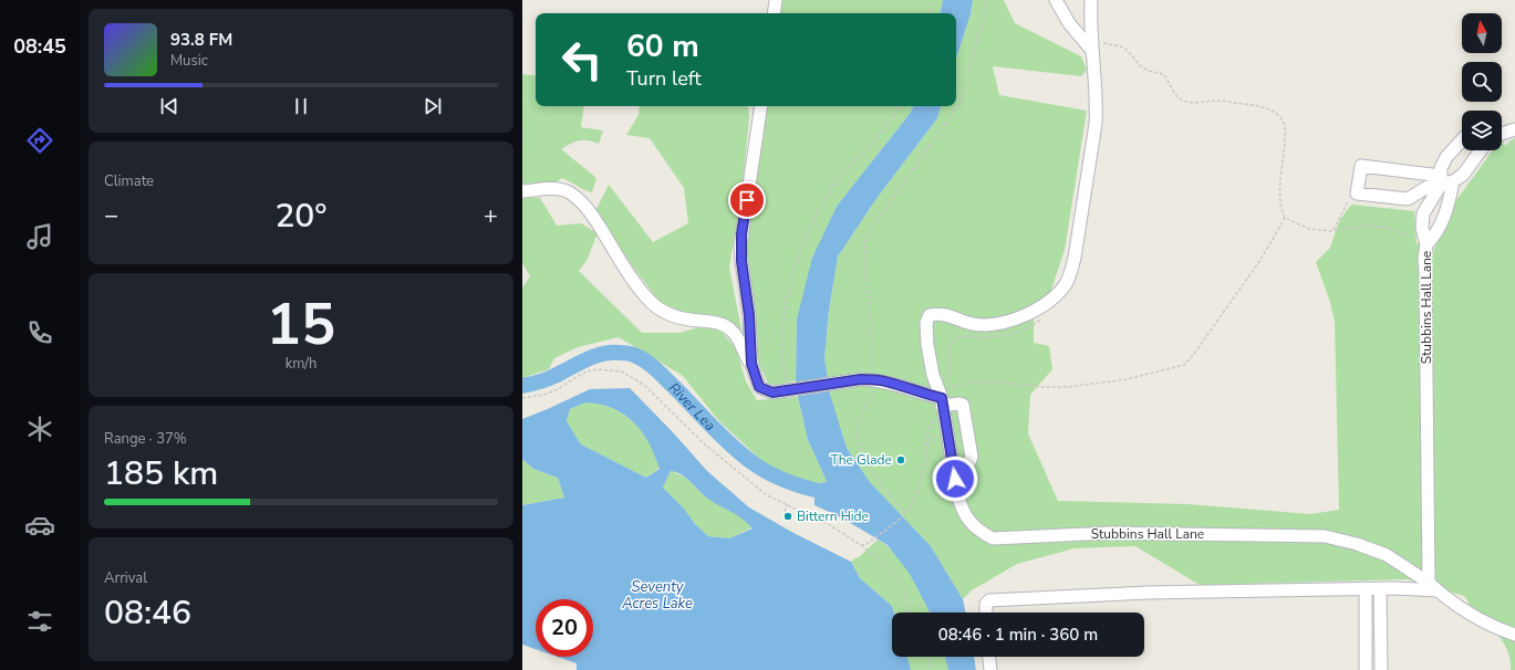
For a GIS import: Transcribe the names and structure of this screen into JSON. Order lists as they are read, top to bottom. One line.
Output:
{"streets":{"lane":["Stubbins Hall Lane"]},"water":["River Lea","Seventy Acres Lake"],"places":["The Glade","Bittern Hide"],"north":"top","page":{"tabs":"08:45","turn":["60 m","Turn left"],"song":["93.8 FM","Music"],"tile":["Climate",["15","km/h"],["Range · 37%","185 km"],["Arrival","08:46"]],"heat":["−","20°","+"],"limit":"20","trip":"08:46 · 1 min · 360 m"}}
